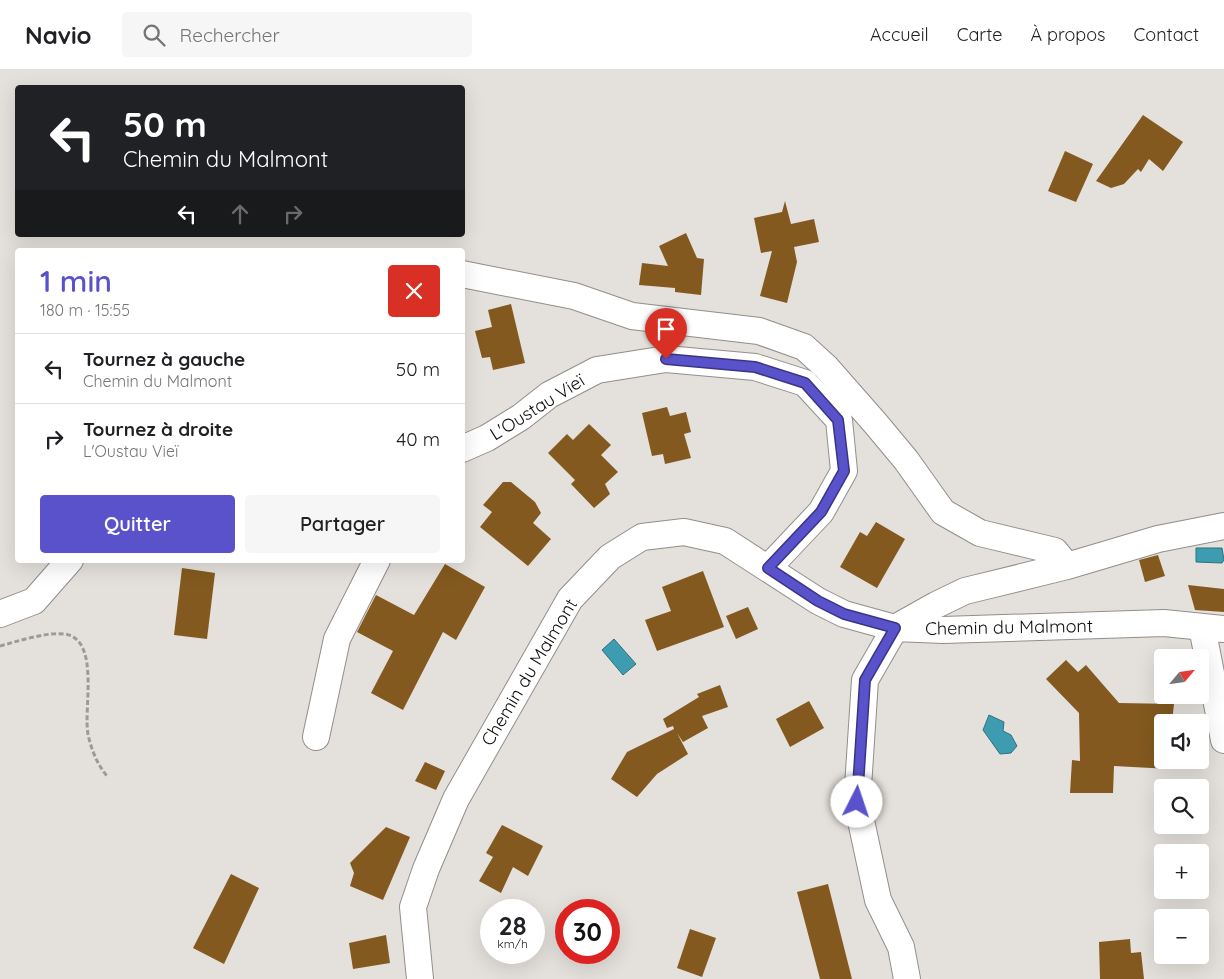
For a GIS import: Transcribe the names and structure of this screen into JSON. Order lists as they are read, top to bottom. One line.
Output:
{"streets":{"street":["L'Oustau Vieï","Chemin du Malmont"]},"crossings":[["L'Oustau Vieï","Chemin du Malmont"]],"north":"top right","page":{"header":"Navio","search":"Rechercher","nav":["Accueil","Carte","À propos","Contact"],"turn":["50 m","Chemin du Malmont"],"heading":["1 min","180 m · 15:55"],"list":[{"name":"Tournez à gauche","note":"Chemin du Malmont","value":"50 m"},{"name":"Tournez à droite","note":"L'Oustau Vieï","value":"40 m"}],"buttons":["Quitter","Partager"],"map_buttons":["+","−"],"speed":"28 km/h","limit":"30"}}
